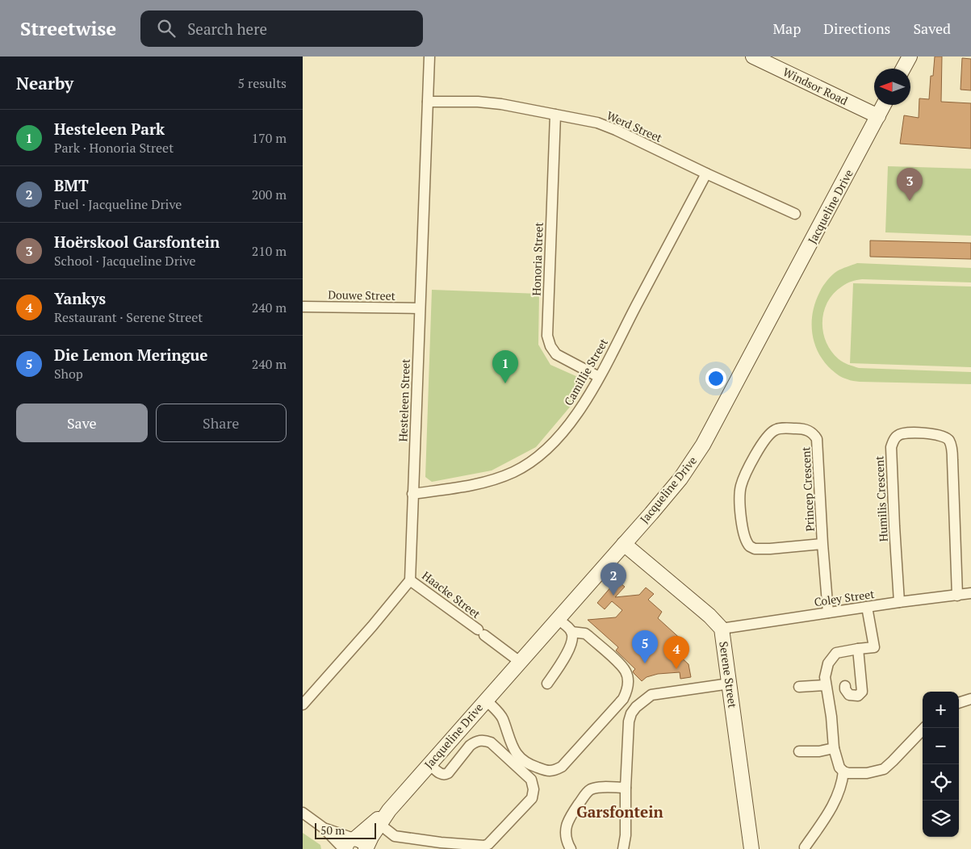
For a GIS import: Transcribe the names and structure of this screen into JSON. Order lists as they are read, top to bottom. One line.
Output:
{"streets":{"street":["Windsor Road","Werd Street","Jacqueline Drive","Honoria Street","Douwe Street","Camillie Street","Hesteleen Street","Princep Crescent","Humilis Crescent","Haacke Street","Coley Street","Serene Street"]},"crossings":[["Windsor Road","Jacqueline Drive"],["Werd Street","Honoria Street"],["Werd Street","Camillie Street"],["Werd Street","Hesteleen Street"],["Jacqueline Drive","Haacke Street"],["Jacqueline Drive","Serene Street"],["Honoria Street","Camillie Street"],["Douwe Street","Hesteleen Street"],["Camillie Street","Hesteleen Street"],["Hesteleen Street","Haacke Street"],["Princep Crescent","Coley Street"],["Humilis Crescent","Coley Street"],["Coley Street","Serene Street"]],"districts":["Garsfontein"],"scale_bar":"50 m","north":"left","page":{"header":"Streetwise","search":"Search here","nav":["Map","Directions","Saved"],"heading":["Nearby","5 results"],"list":[{"mark":"1","name":"Hesteleen Park","note":"Park · Honoria Street","value":"170 m"},{"mark":"2","name":"BMT","note":"Fuel · Jacqueline Drive","value":"200 m"},{"mark":"3","name":"Hoërskool Garsfontein","note":"School · Jacqueline Drive","value":"210 m"},{"mark":"4","name":"Yankys","note":"Restaurant · Serene Street","value":"240 m"},{"mark":"5","name":"Die Lemon Meringue","note":"Shop","value":"240 m"}],"pins":["3","1","2","5","4"],"buttons":["Save","Share"],"map_buttons":["+","−"],"scale":"50 m"}}
